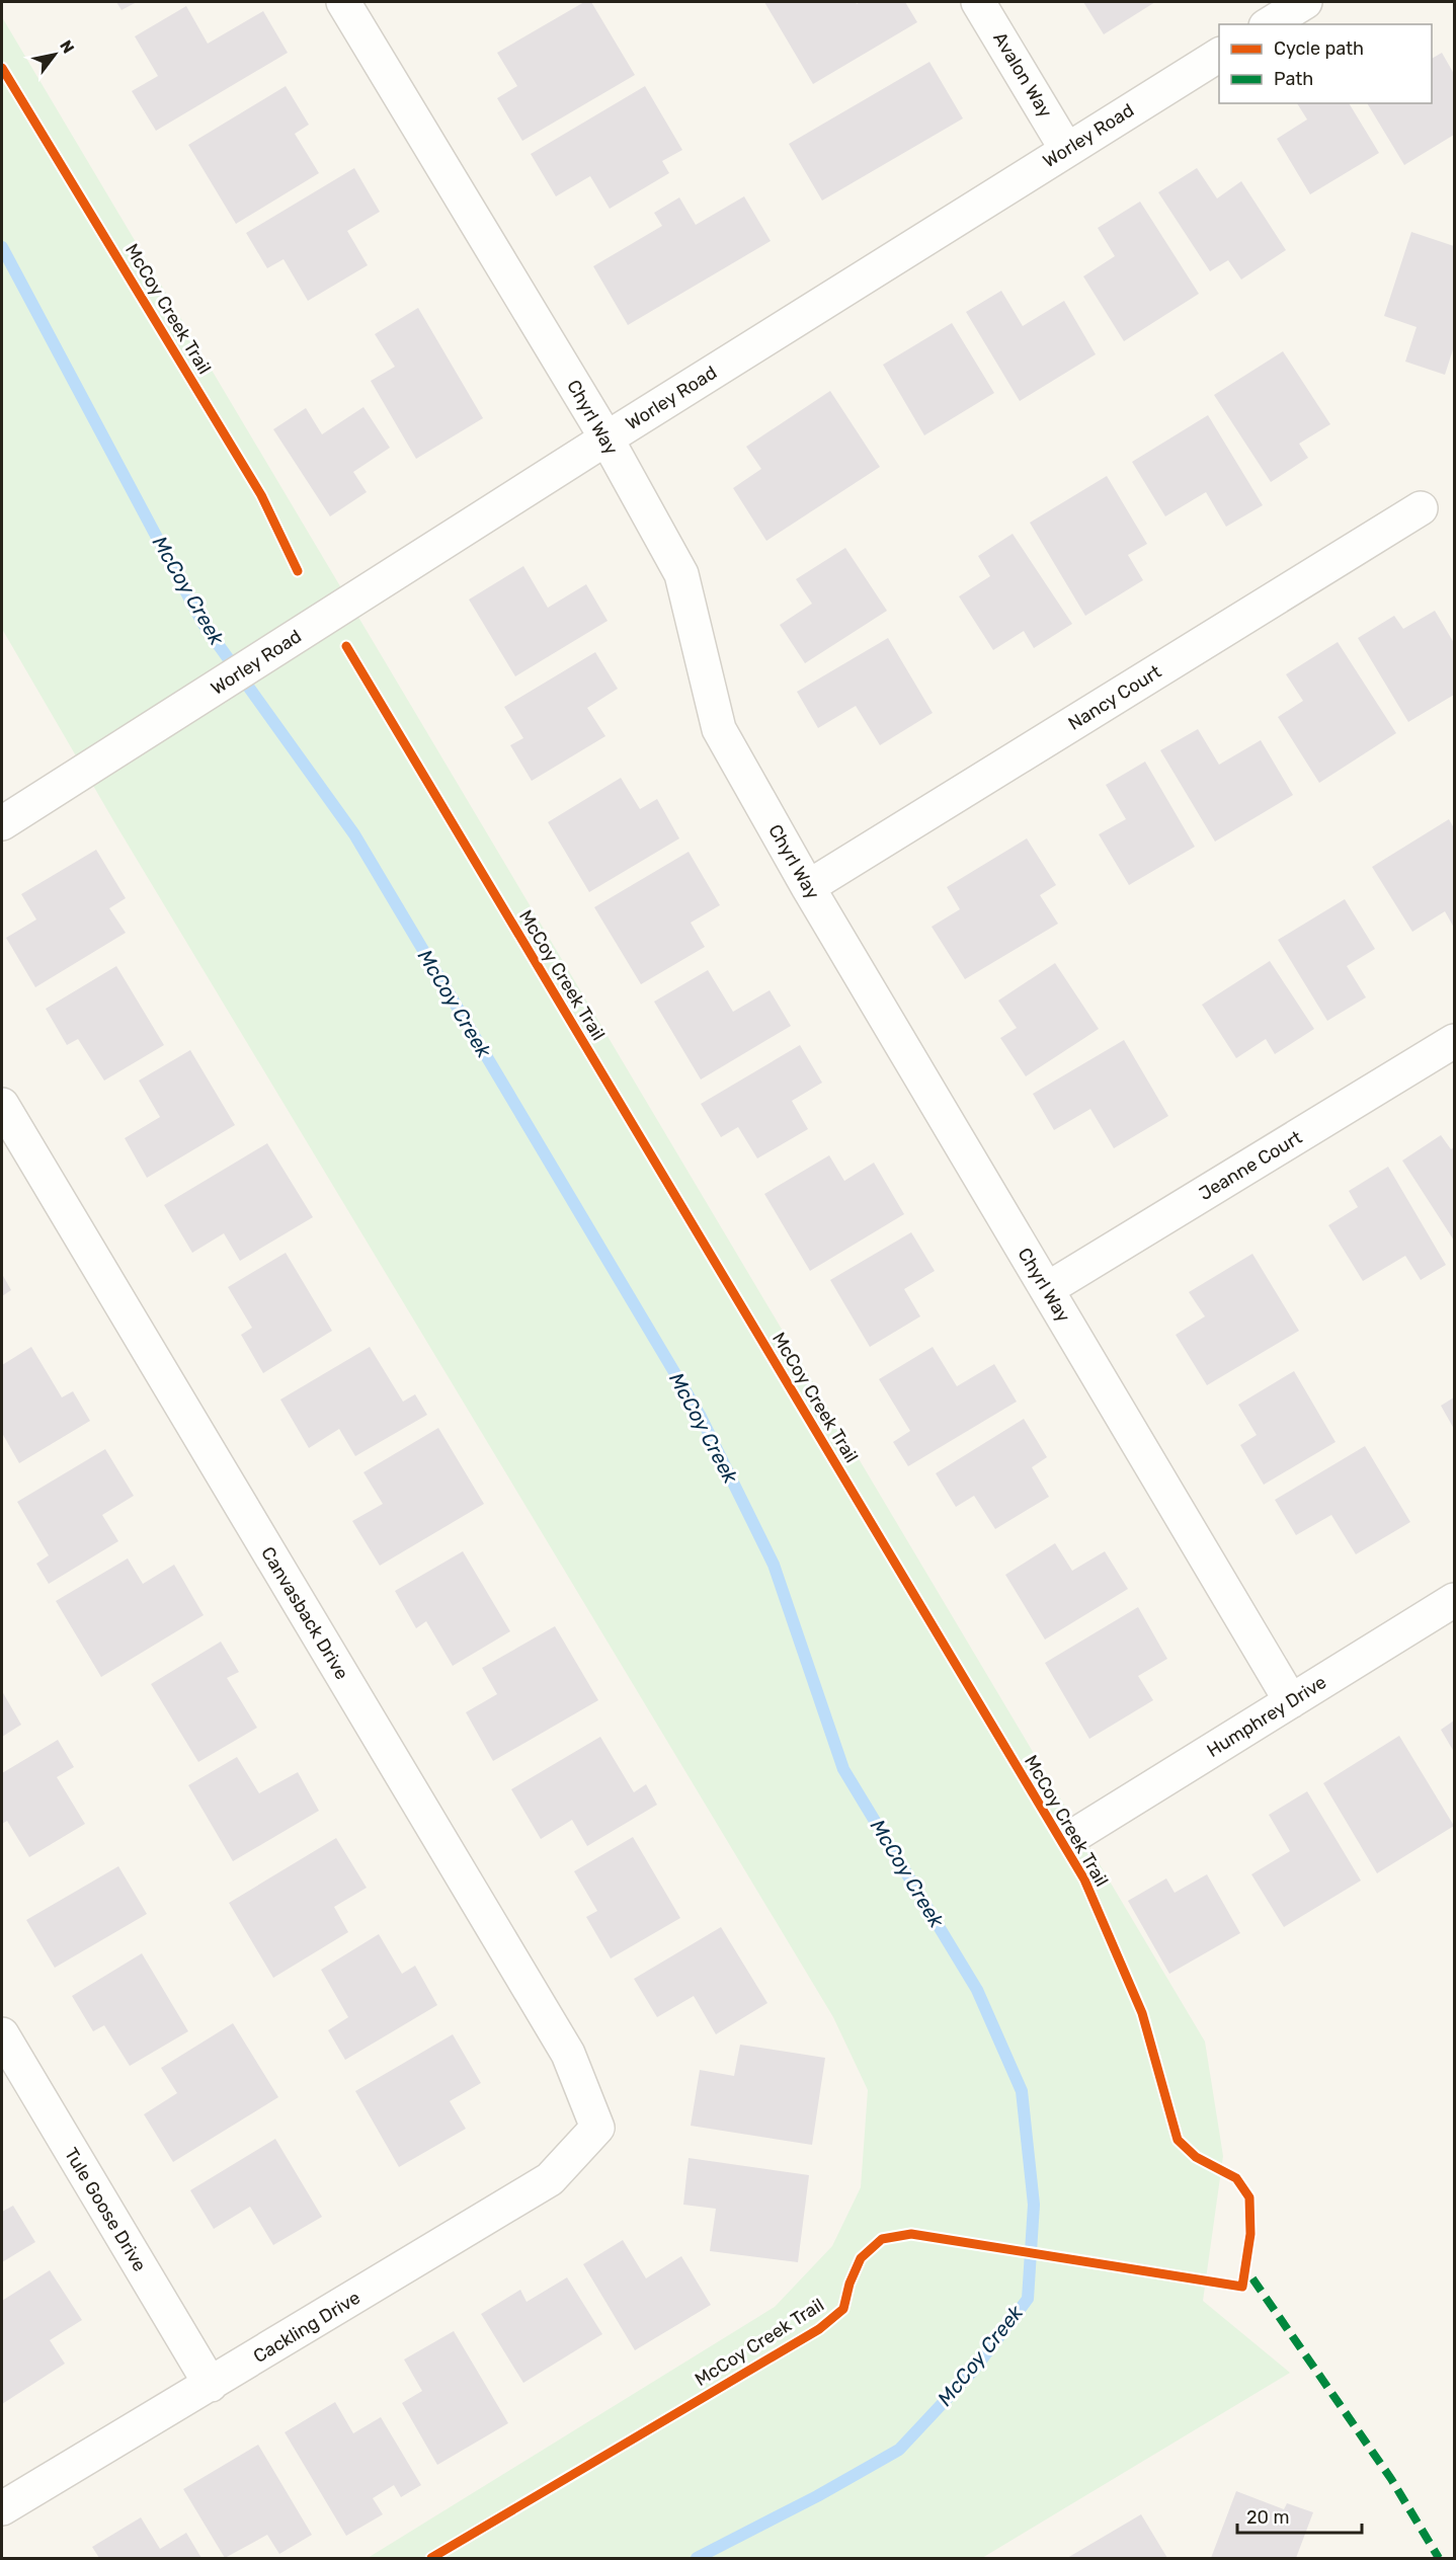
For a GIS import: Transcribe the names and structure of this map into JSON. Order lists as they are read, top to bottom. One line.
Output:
{"streets":{"street":["Avalon Way","Worley Road","Chyrl Way","Nancy Court","Jeanne Court","Canvasback Drive","Humphrey Drive","Tule Goose Drive","Cackling Drive"],"cycle path":["McCoy Creek Trail"]},"crossings":[["Avalon Way","Worley Road"],["Worley Road","Chyrl Way"],["Chyrl Way","Nancy Court"],["Chyrl Way","Jeanne Court"],["Chyrl Way","Humphrey Drive"],["Canvasback Drive","Cackling Drive"],["Tule Goose Drive","Cackling Drive"]],"water":["McCoy Creek"],"legend":["Cycle path","Path"],"scale_bar":"20 m","north":"top right"}
